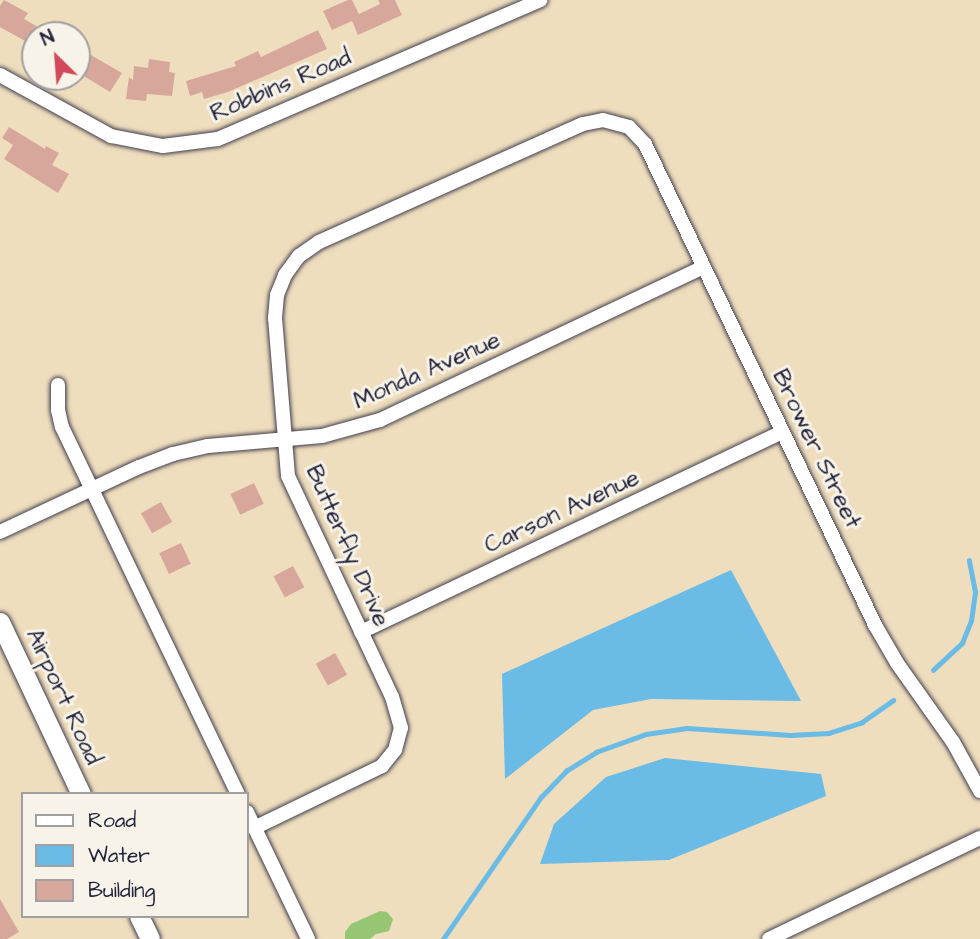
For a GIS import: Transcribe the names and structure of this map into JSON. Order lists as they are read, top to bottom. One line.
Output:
{"streets":{"main road":["Airport Road"],"street":["Robbins Road","Monda Avenue","Brower Street","Carson Avenue","Butterfly Drive"]},"crossings":[["Monda Avenue","Brower Street"],["Monda Avenue","Butterfly Drive"],["Brower Street","Carson Avenue"],["Brower Street","Butterfly Drive"],["Carson Avenue","Butterfly Drive"]],"legend":["Road","Water","Building"],"north":"top left"}
